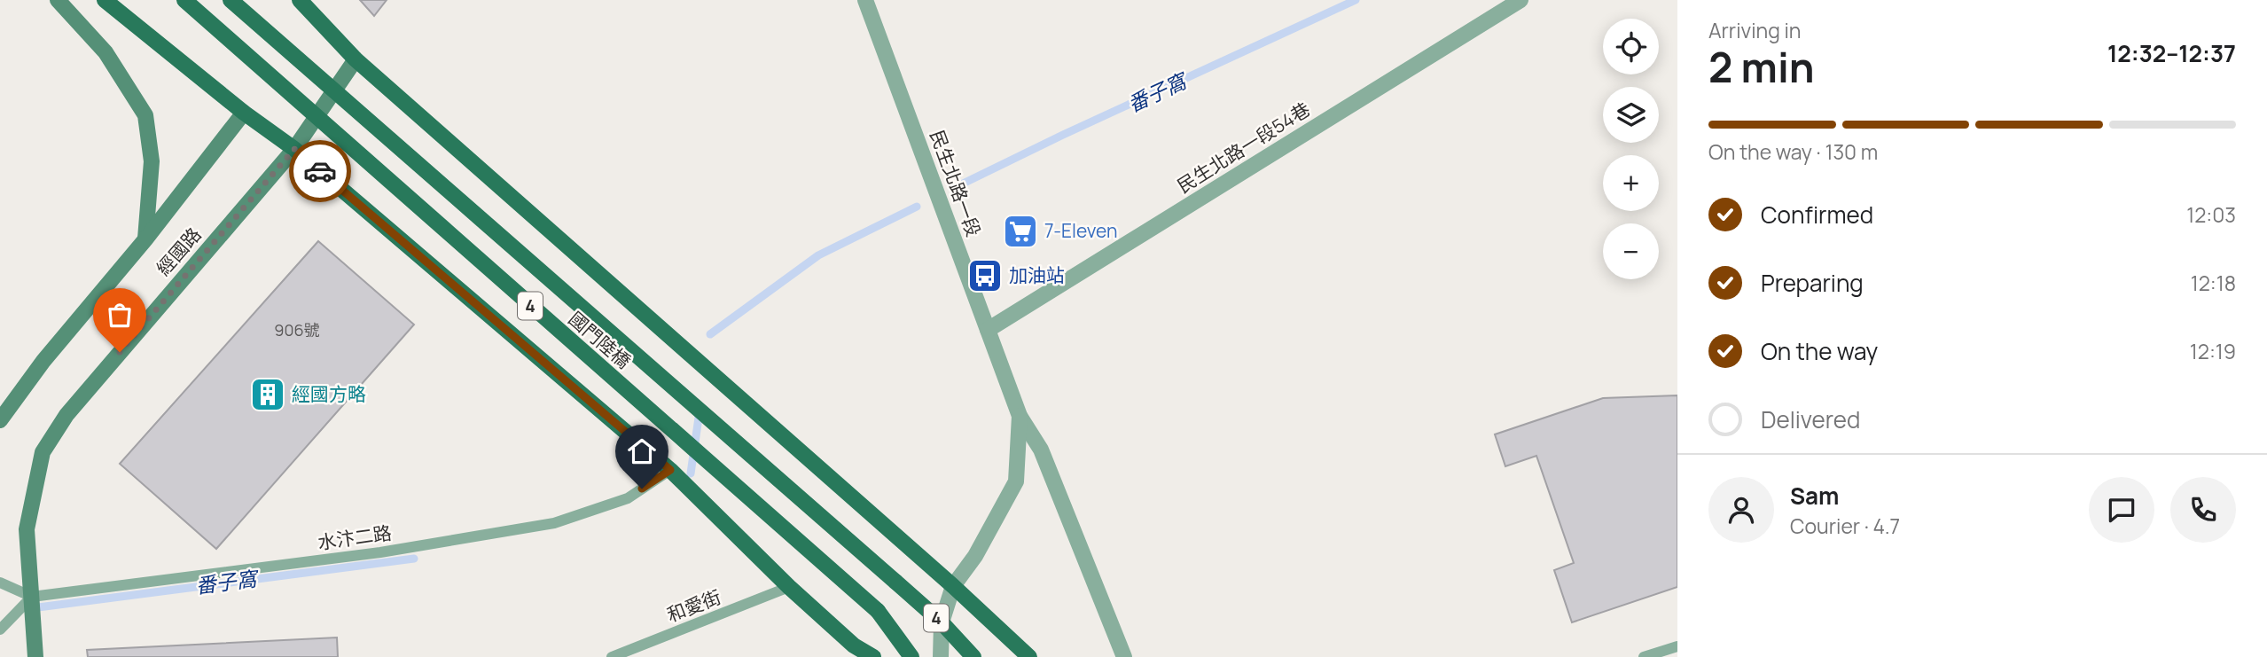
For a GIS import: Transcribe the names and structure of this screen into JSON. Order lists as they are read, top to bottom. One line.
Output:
{"streets":{"main road":["4","國門陸橋"],"street":["民生北路一段54巷","民生北路一段","經國路"],"lane":["水汴二路","和愛街"]},"crossings":[["民生北路一段54巷","民生北路一段"],["民生北路一段","4"],["民生北路一段","國門陸橋"],["經國路","4"],["經國路","水汴二路"],["4","國門陸橋"],["4","水汴二路"],["4","和愛街"]],"water":["番子窩"],"places":{"supermarket":["7-Eleven"],"bus stop":["加油站"],"building":["經國方略"]},"house_numbers":["906號"],"page":{"heading":["2 min","Arriving in","12:32–12:37"],"panel":["Sam","Courier · 4.7"],"map_buttons":["+","−"],"bar":"On the way · 130 m","list":[["Confirmed","12:03"],["Preparing","12:18"],["On the way","12:19"],"Delivered"]}}
